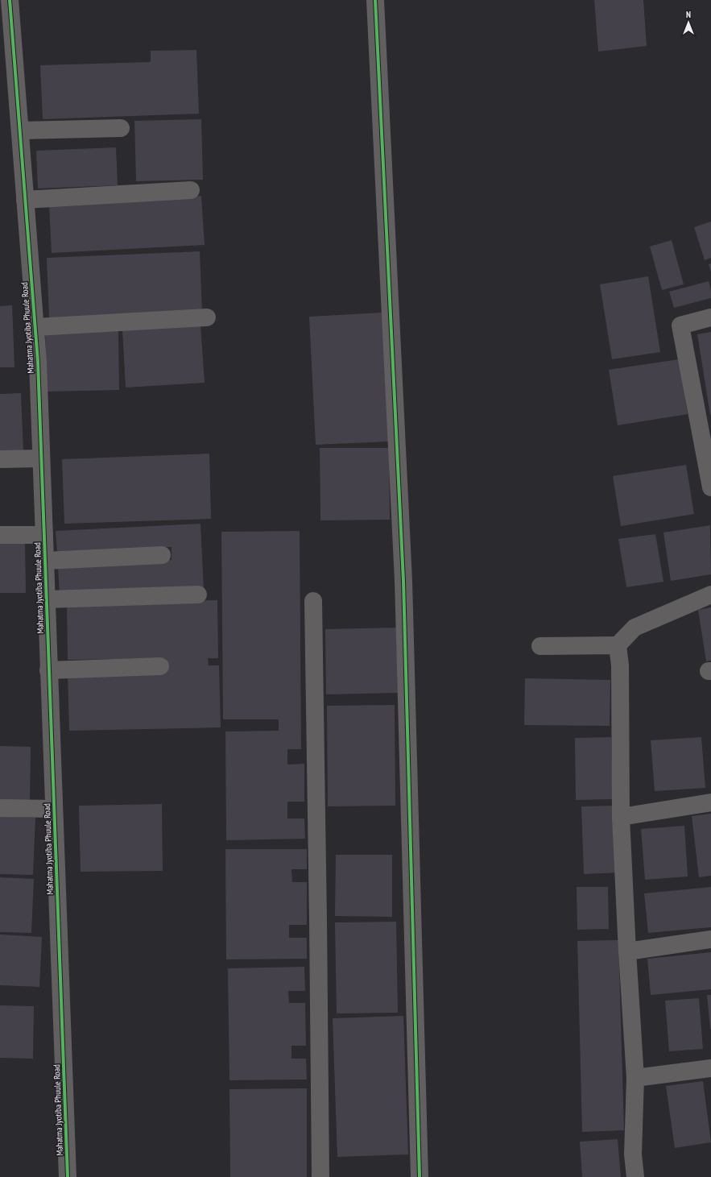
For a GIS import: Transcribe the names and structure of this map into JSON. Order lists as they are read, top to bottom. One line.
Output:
{"streets":{"street":["Mahatma Jyotiba Phuule Road"]},"north":"top"}
